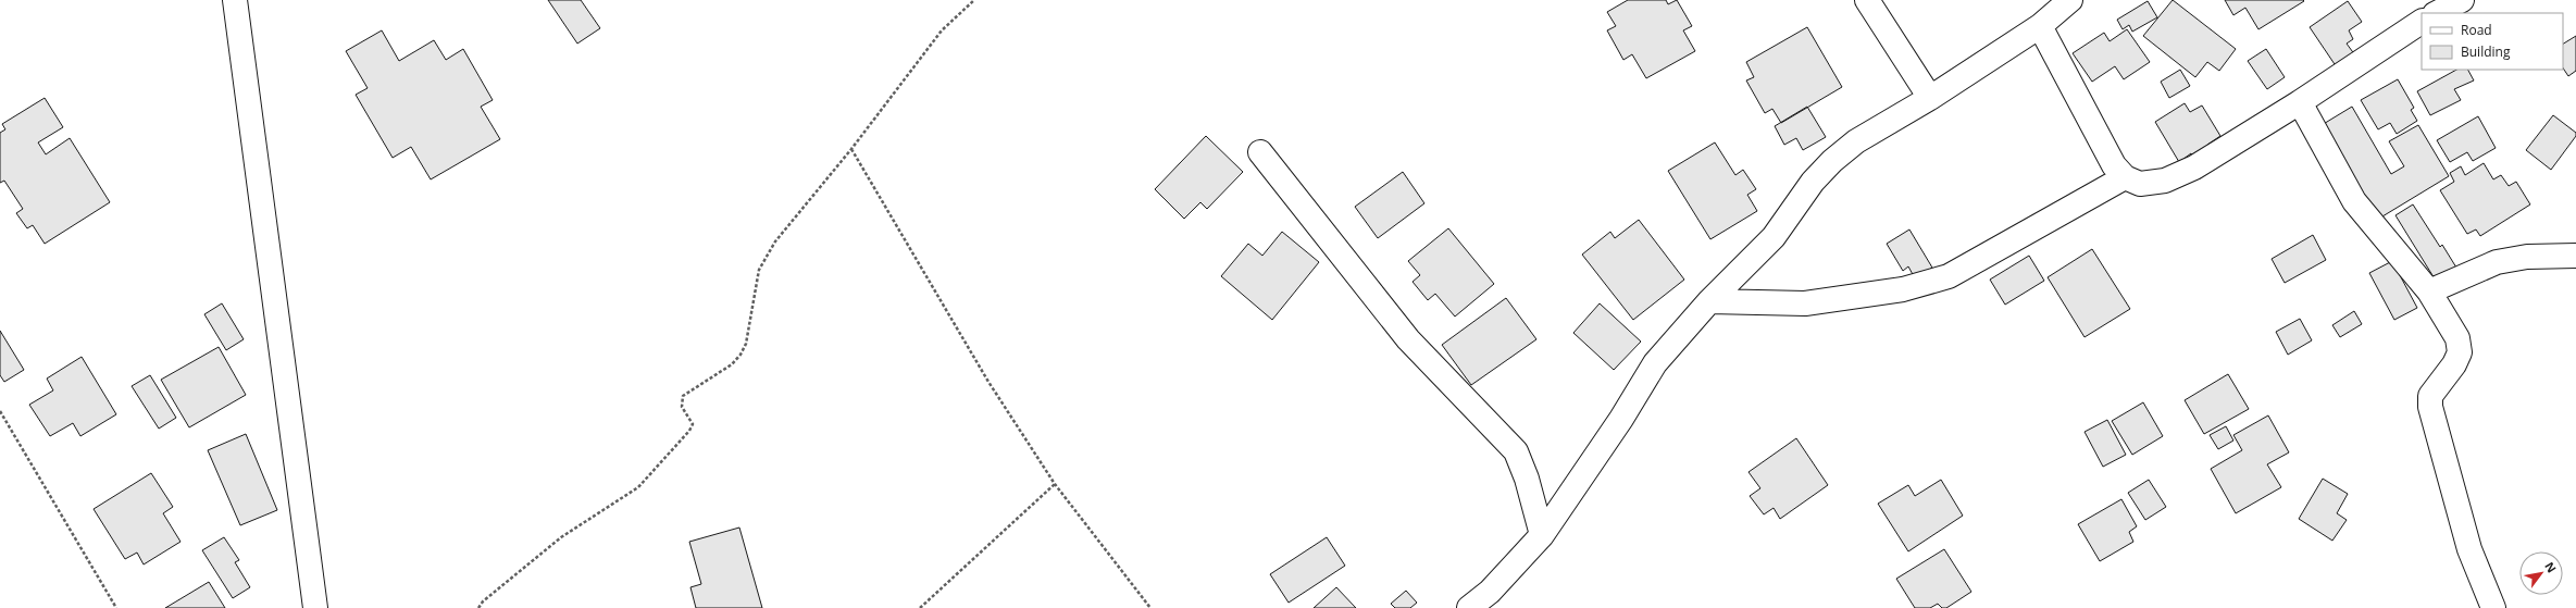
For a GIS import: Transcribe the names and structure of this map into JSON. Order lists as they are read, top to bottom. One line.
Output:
{"legend":["Road","Building"],"north":"top right"}
